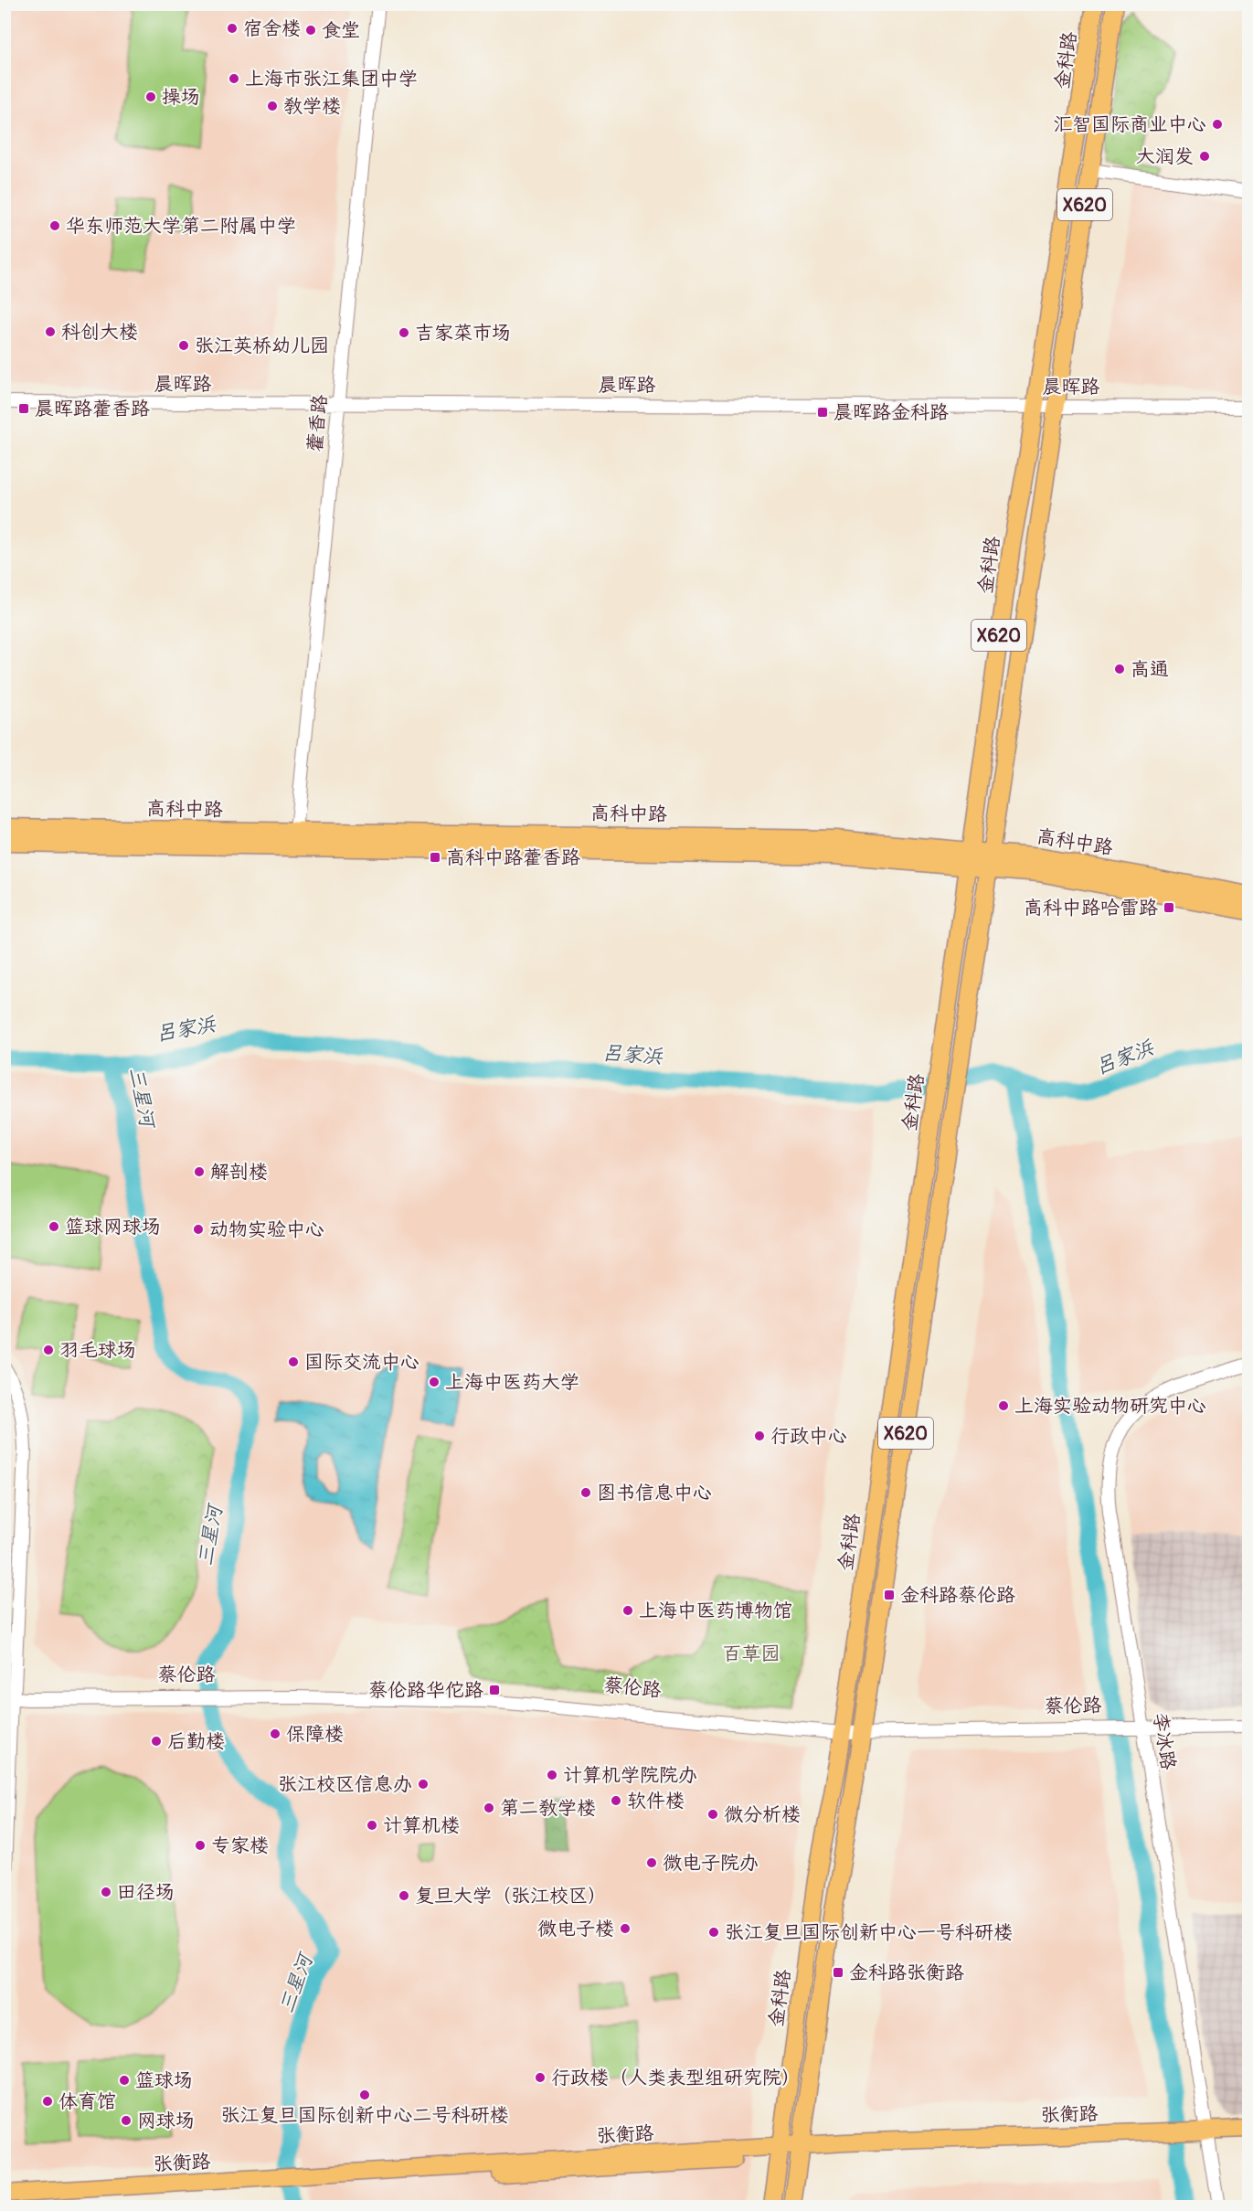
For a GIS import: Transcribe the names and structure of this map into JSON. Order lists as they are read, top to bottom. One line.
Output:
{"streets":{"main road":["金科路","X620","高科中路","张衡路"],"street":["晨晖路","藿香路","蔡伦路","李冰路"]},"crossings":[["金科路","晨晖路"],["金科路","高科中路"],["金科路","蔡伦路"],["金科路","张衡路"],["晨晖路","藿香路"],["藿香路","高科中路"],["蔡伦路","李冰路"],["李冰路","张衡路"]],"water":["吕家浜","三星河"],"parks":["百草园"],"places":{"other":["宿舍楼","食堂","上海市张江集团中学","操场","教学楼","汇智国际商业中心","大润发","华东师范大学第二附属中学","科创大楼","吉家菜市场","张江英桥幼儿园","高通","解剖楼","篮球网球场","动物实验中心","羽毛球场","国际交流中心","上海中医药大学","上海实验动物研究中心","行政中心","图书信息中心","上海中医药博物馆","保障楼","后勤楼","计算机学院院办","张江校区信息办","软件楼","第二教学楼","微分析楼","计算机楼","专家楼","微电子院办","田径场","复旦大学（张江校区）","微电子楼","张江复旦国际创新中心一号科研楼","行政楼（人类表型组研究院）","篮球场","张江复旦国际创新中心二号科研楼","体育馆","网球场"],"transit":["晨晖路藿香路","晨晖路金科路","高科中路藿香路","高科中路哈雷路","金科路蔡伦路","蔡伦路华佗路","金科路张衡路"]}}
